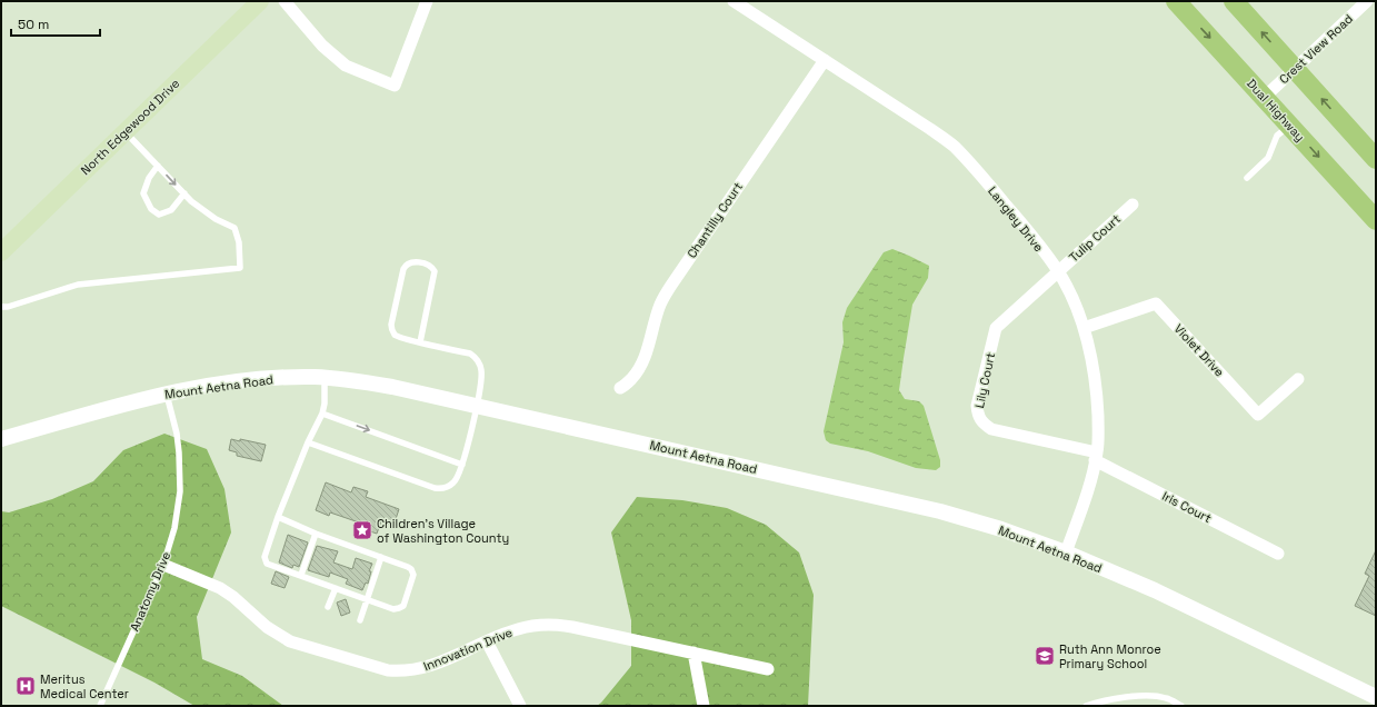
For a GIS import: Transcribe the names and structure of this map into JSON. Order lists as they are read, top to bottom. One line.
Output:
{"streets":{"main road":["Dual Highway","North Edgewood Drive"],"street":["Crest View Road","Langley Drive","Chantilly Court","Tulip Court","Violet Drive","Lily Court","Mount Aetna Road","Iris Court","Innovation Drive"],"lane":["Anatomy Drive"]},"crossings":[["Crest View Road","Dual Highway"],["Langley Drive","Chantilly Court"],["Langley Drive","Tulip Court"],["Langley Drive","Violet Drive"],["Langley Drive","Lily Court"],["Langley Drive","Mount Aetna Road"],["Langley Drive","Iris Court"],["Tulip Court","Lily Court"],["Lily Court","Iris Court"],["Mount Aetna Road","Anatomy Drive"],["Anatomy Drive","Innovation Drive"]],"places":{"place":["Children's Village of Washington County"],"school or university":["Ruth Ann Monroe Primary School"],"hospital":["Meritus Medical Center"]},"scale_bar":"50 m"}
